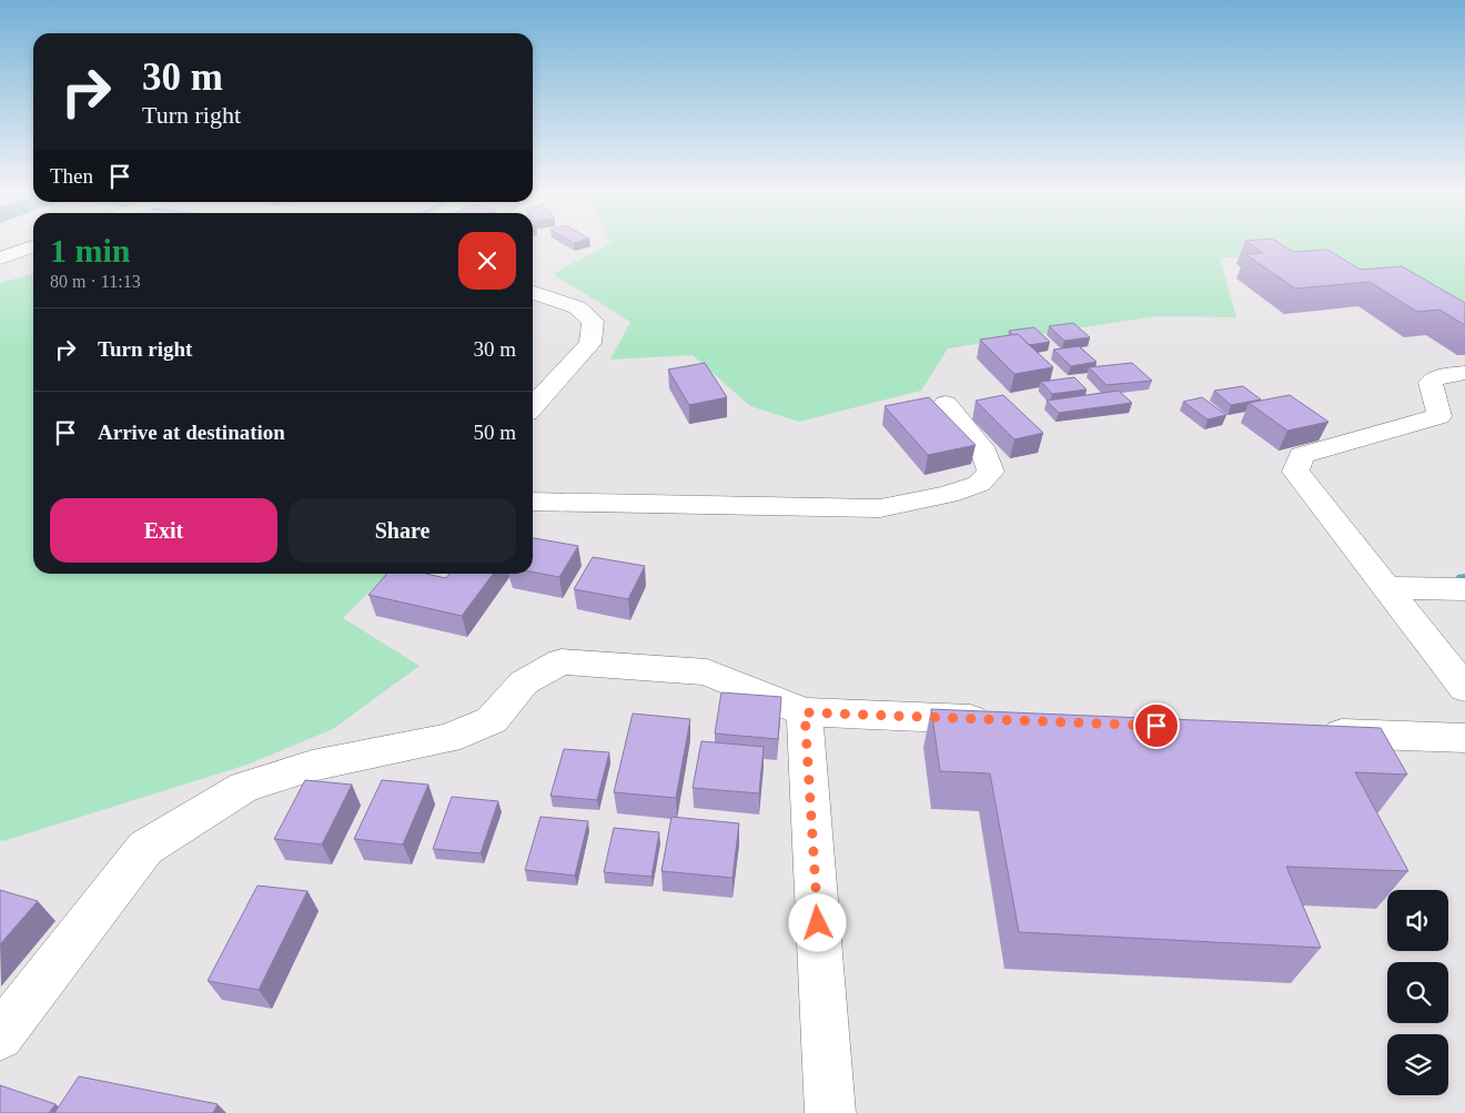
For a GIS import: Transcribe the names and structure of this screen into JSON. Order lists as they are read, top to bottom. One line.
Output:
{"page":{"turn":["30 m","Turn right"],"then":"Then","heading":["1 min","80 m · 11:13"],"list":[{"name":"Turn right","value":"30 m"},{"name":"Arrive at destination","value":"50 m"}],"buttons":["Exit","Share"]}}
